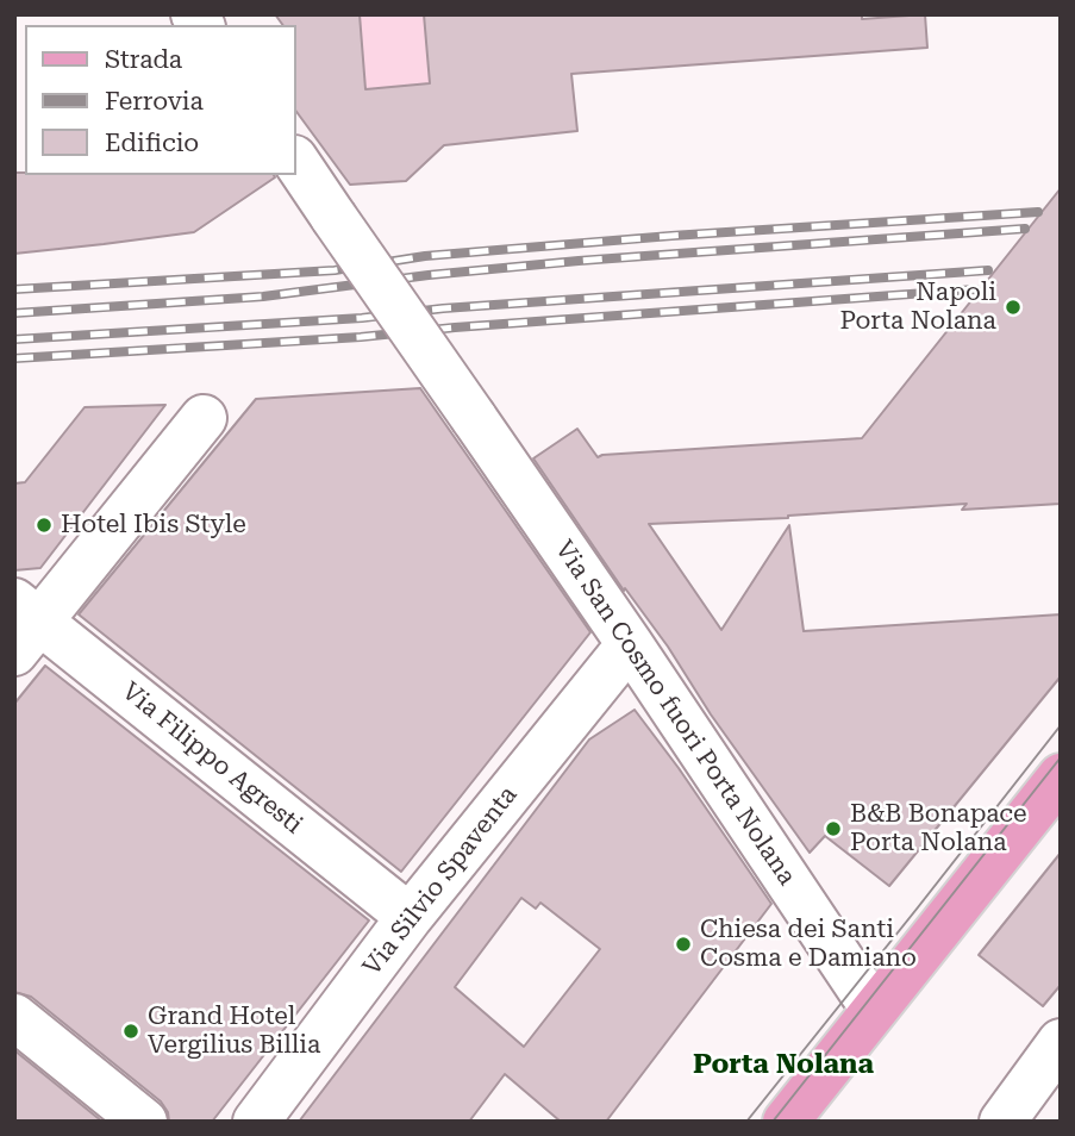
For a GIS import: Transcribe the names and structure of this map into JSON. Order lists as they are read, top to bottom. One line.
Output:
{"streets":{"street":["Via San Cosmo fuori Porta Nolana","Via Filippo Agresti","Via Silvio Spaventa"]},"crossings":[["Via San Cosmo fuori Porta Nolana","Via Silvio Spaventa"],["Via Filippo Agresti","Via Silvio Spaventa"]],"districts":["Porta Nolana"],"places":["Napoli Porta Nolana","Hotel Ibis Style","B&B Bonapace Porta Nolana","Chiesa dei Santi Cosma e Damiano","Grand Hotel Vergilius Billia"],"legend":["Strada","Ferrovia","Edificio"]}
